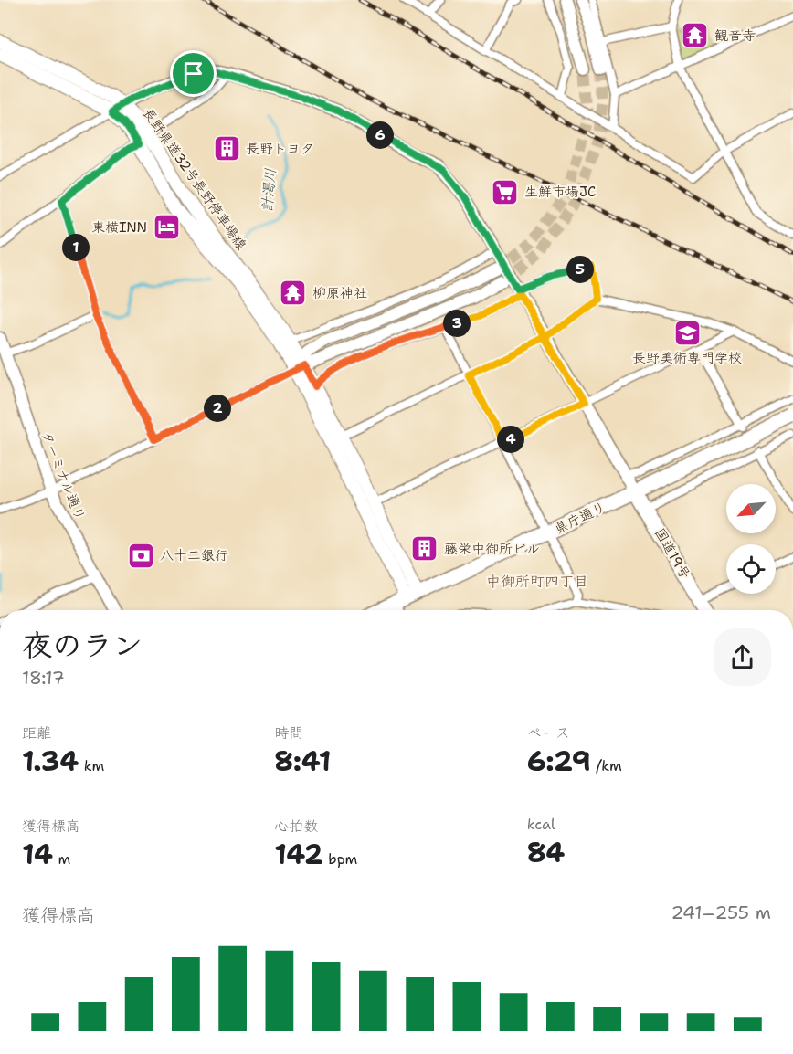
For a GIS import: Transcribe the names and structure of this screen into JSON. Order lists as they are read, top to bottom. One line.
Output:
{"streets":{"highway":["県庁通り","国道19号"],"main road":["長野県道32号長野停車場線"],"street":["ターミナル通り"]},"crossings":[["長野県道32号長野停車場線","県庁通り"],["県庁通り","国道19号"]],"districts":["中御所町四丁目"],"water":["計渇川"],"places":{"temple":["観音寺","柳原神社"],"building":["長野トヨタ","藤栄中御所ビル"],"supermarket":["生鮮市場JC"],"hotel":["東横INN"],"school or university":["長野美術専門学校"],"bank":["八十二銀行"]},"north":"bottom left","page":{"pins":["6","1","5","3","2","4"],"heading":["夜のラン","18:17"],"stats":[["距離","1.34 km"],["時間","8:41"],["ペース","6:29 /km"],["獲得標高","14 m"],["心拍数","142 bpm"],["kcal","84"]],"chart":["獲得標高","241–255 m"]}}
